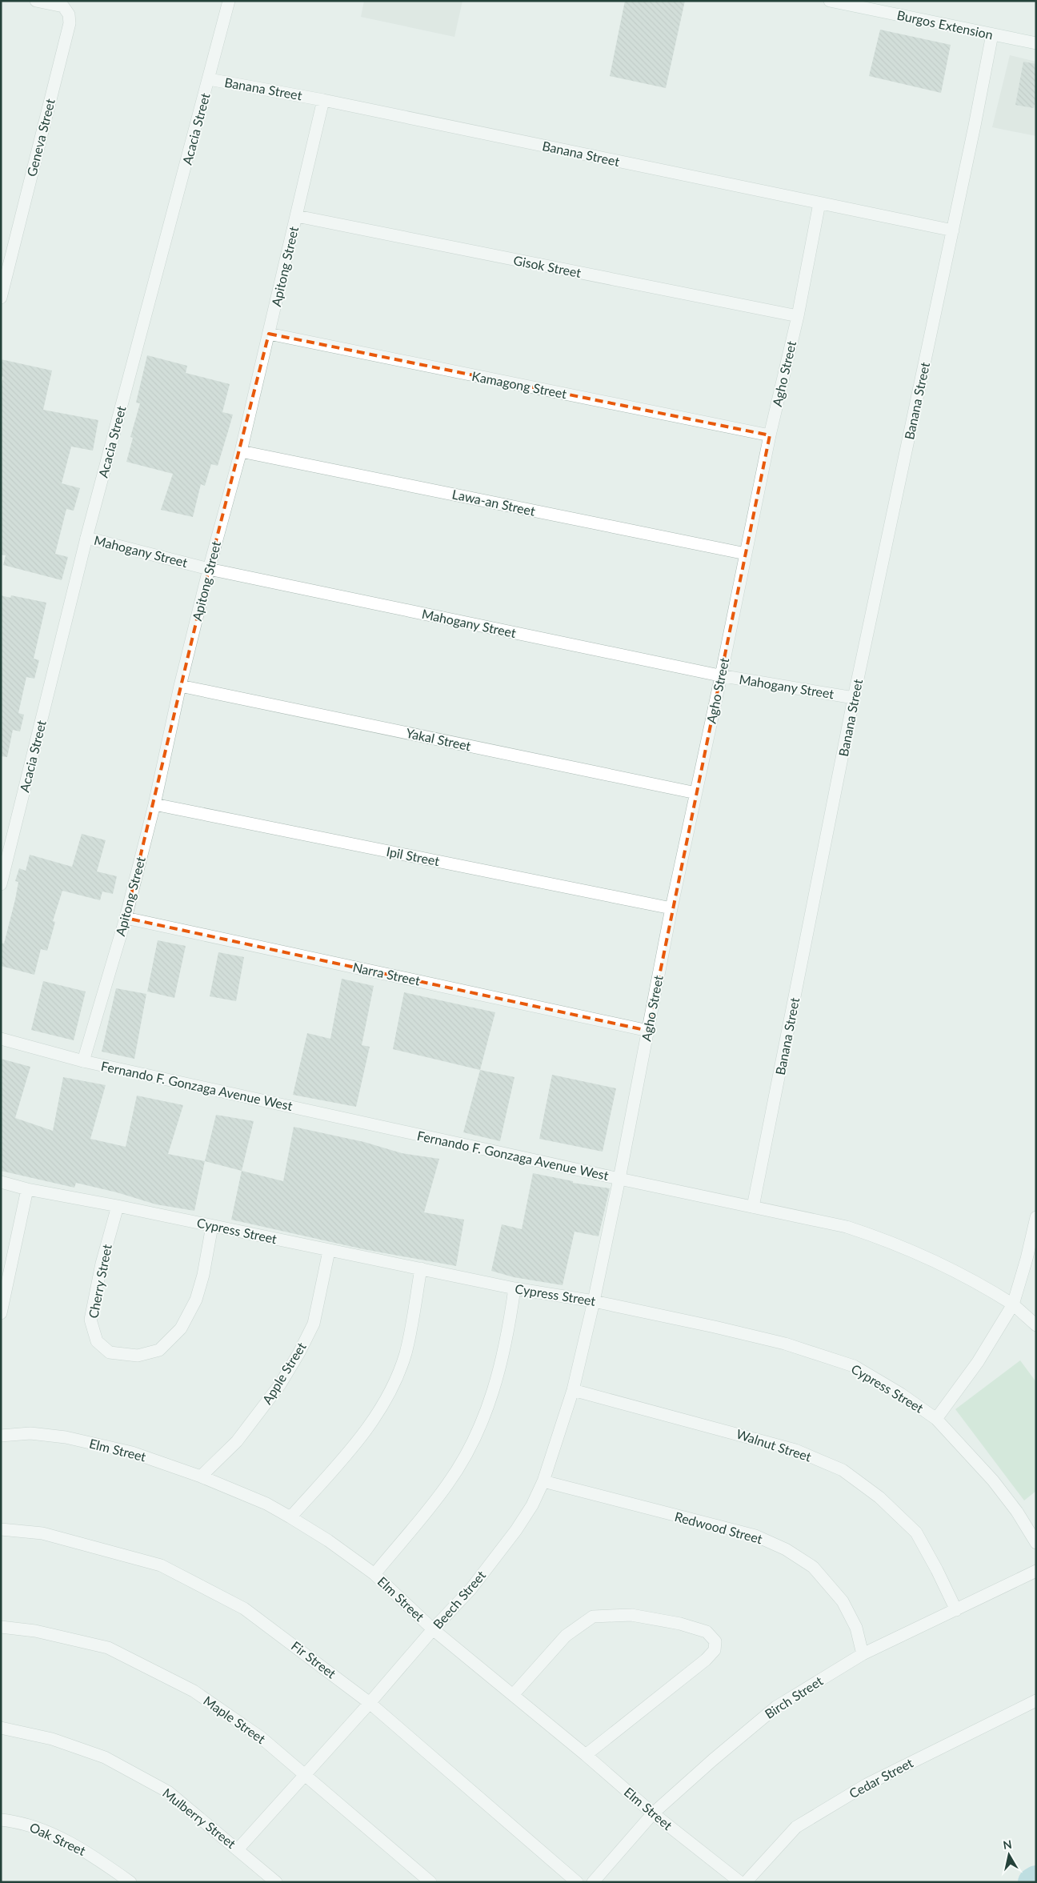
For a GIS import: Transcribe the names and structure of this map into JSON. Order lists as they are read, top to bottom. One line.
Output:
{"streets":{"street":["Burgos Extension","Banana Street","Acacia Street","Geneva Street","Apitong Street","Gisok Street","Agho Street","Kamagong Street","Lawa-an Street","Mahogany Street","Yakal Street","Ipil Street","Narra Street","Fernando F. Gonzaga Avenue West","Cypress Street","Cherry Street","Apple Street","Walnut Street","Elm Street","Redwood Street","Beech Street","Fir Street","Birch Street","Maple Street","Cedar Street","Mulberry Street","Oak Street"]},"crossings":[["Burgos Extension","Banana Street"],["Banana Street","Acacia Street"],["Banana Street","Apitong Street"],["Banana Street","Agho Street"],["Banana Street","Mahogany Street"],["Banana Street","Fernando F. Gonzaga Avenue West"],["Acacia Street","Mahogany Street"],["Apitong Street","Gisok Street"],["Apitong Street","Kamagong Street"],["Apitong Street","Lawa-an Street"],["Apitong Street","Mahogany Street"],["Apitong Street","Yakal Street"],["Apitong Street","Ipil Street"],["Apitong Street","Narra Street"],["Apitong Street","Fernando F. Gonzaga Avenue West"],["Gisok Street","Agho Street"],["Agho Street","Kamagong Street"],["Agho Street","Lawa-an Street"],["Agho Street","Mahogany Street"],["Agho Street","Yakal Street"],["Agho Street","Ipil Street"],["Agho Street","Narra Street"],["Agho Street","Fernando F. Gonzaga Avenue West"],["Agho Street","Cypress Street"],["Agho Street","Beech Street"],["Cypress Street","Cherry Street"],["Cypress Street","Apple Street"],["Cypress Street","Beech Street"],["Apple Street","Elm Street"],["Walnut Street","Beech Street"],["Walnut Street","Birch Street"],["Elm Street","Beech Street"],["Elm Street","Birch Street"],["Redwood Street","Beech Street"],["Redwood Street","Birch Street"],["Beech Street","Fir Street"],["Beech Street","Maple Street"],["Beech Street","Mulberry Street"]],"north":"top"}
